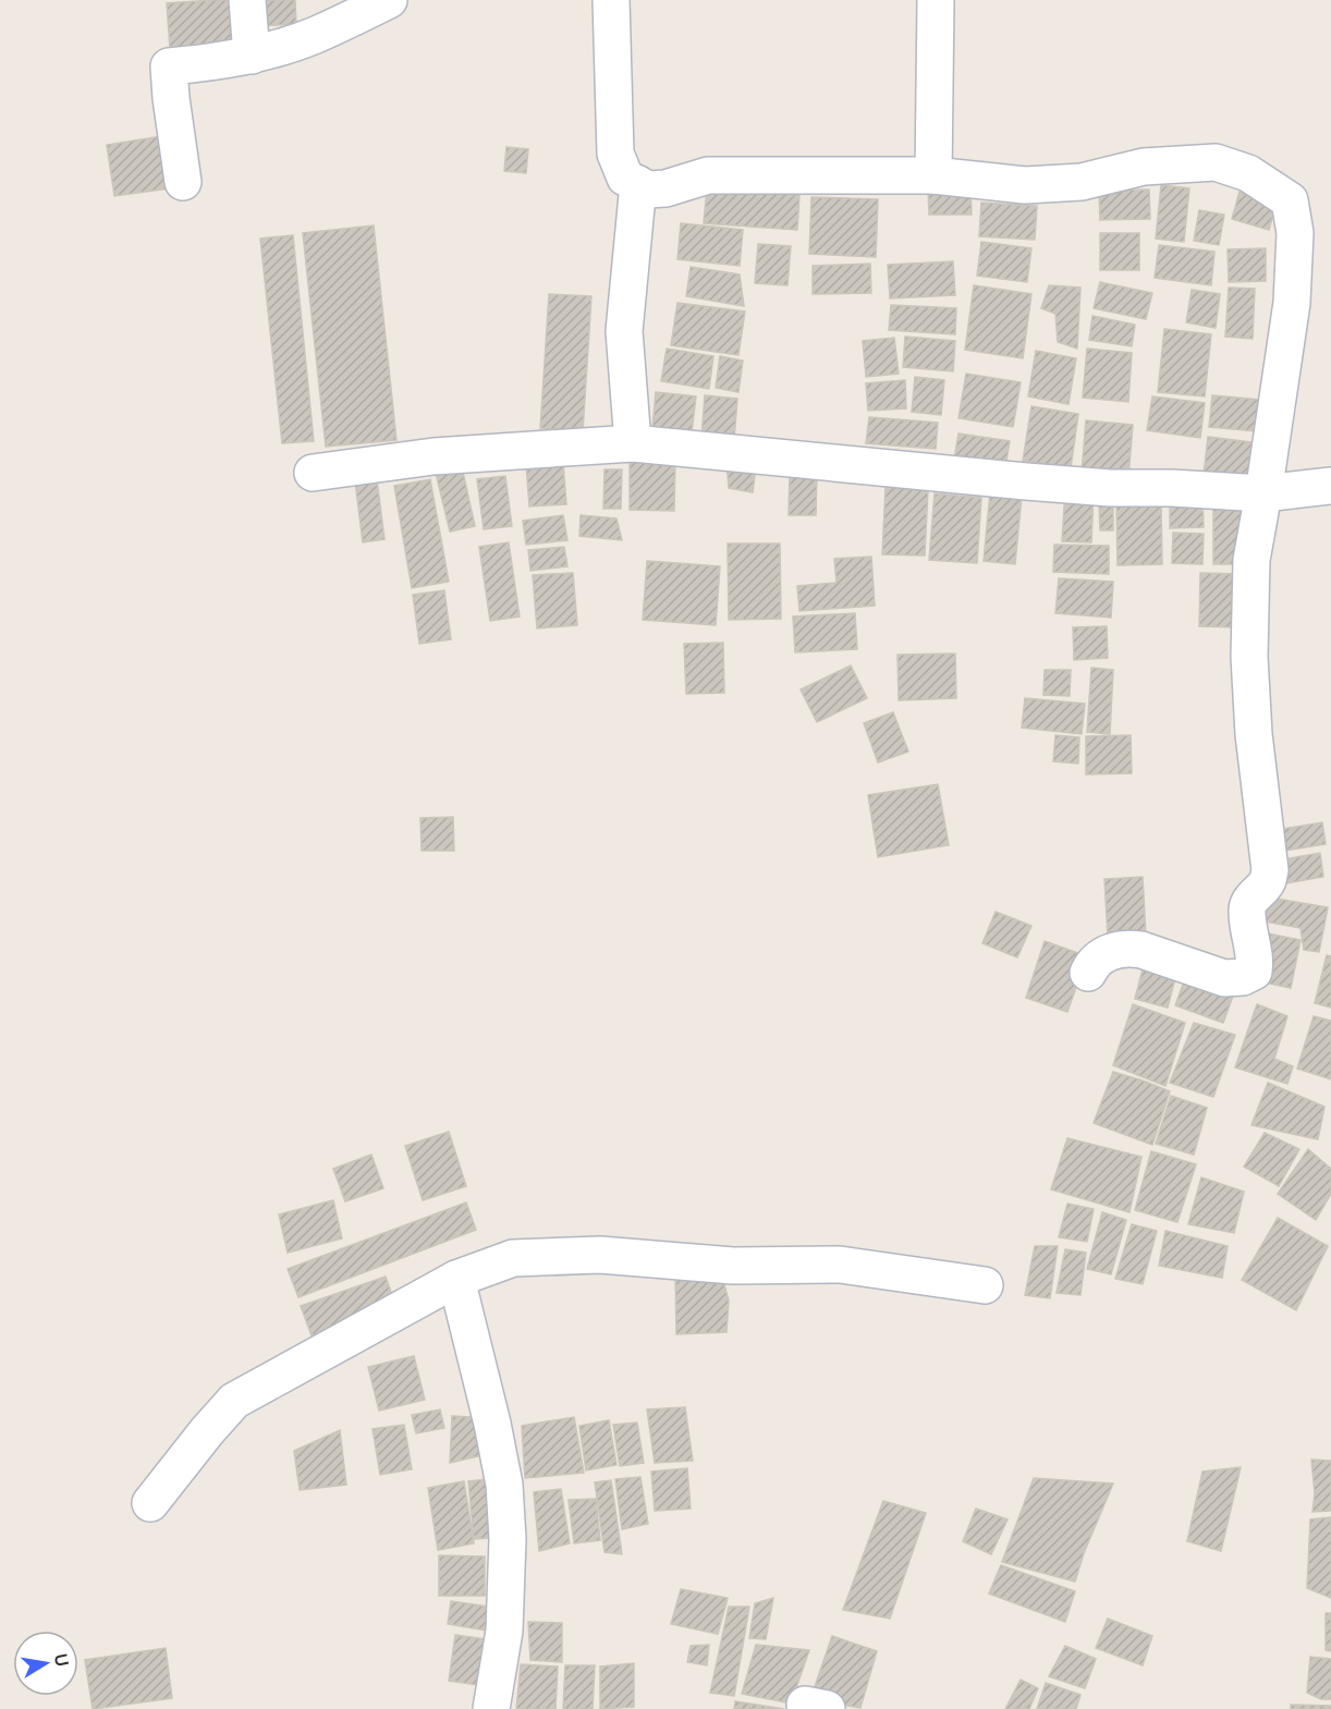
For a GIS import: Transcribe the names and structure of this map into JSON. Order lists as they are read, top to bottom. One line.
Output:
{"north":"right"}
